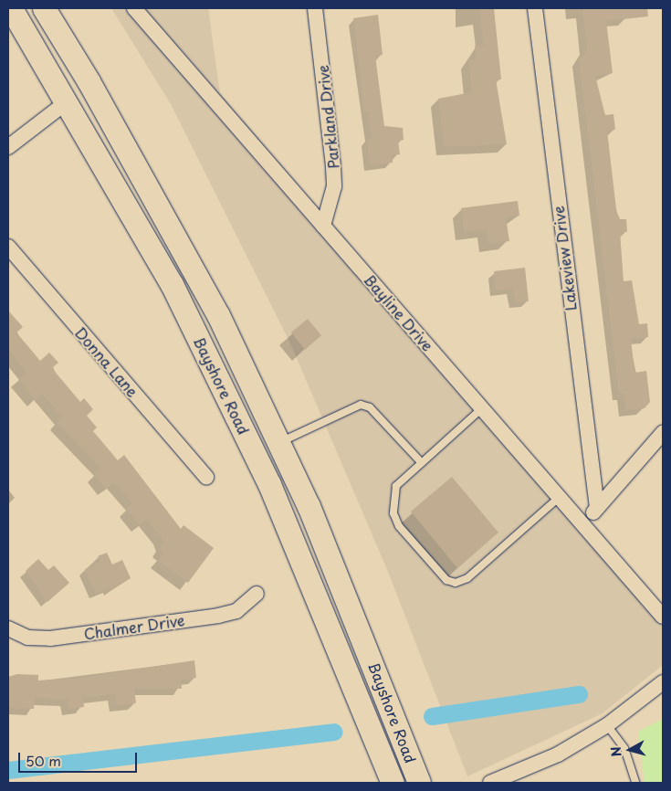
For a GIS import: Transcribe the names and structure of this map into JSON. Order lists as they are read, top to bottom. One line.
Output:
{"streets":{"main road":["Bayshore Road"],"street":["Parkland Drive","Lakeview Drive","Bayline Drive","Donna Lane","Chalmer Drive"]},"crossings":[["Parkland Drive","Bayline Drive"]],"scale_bar":"50 m","north":"left"}
